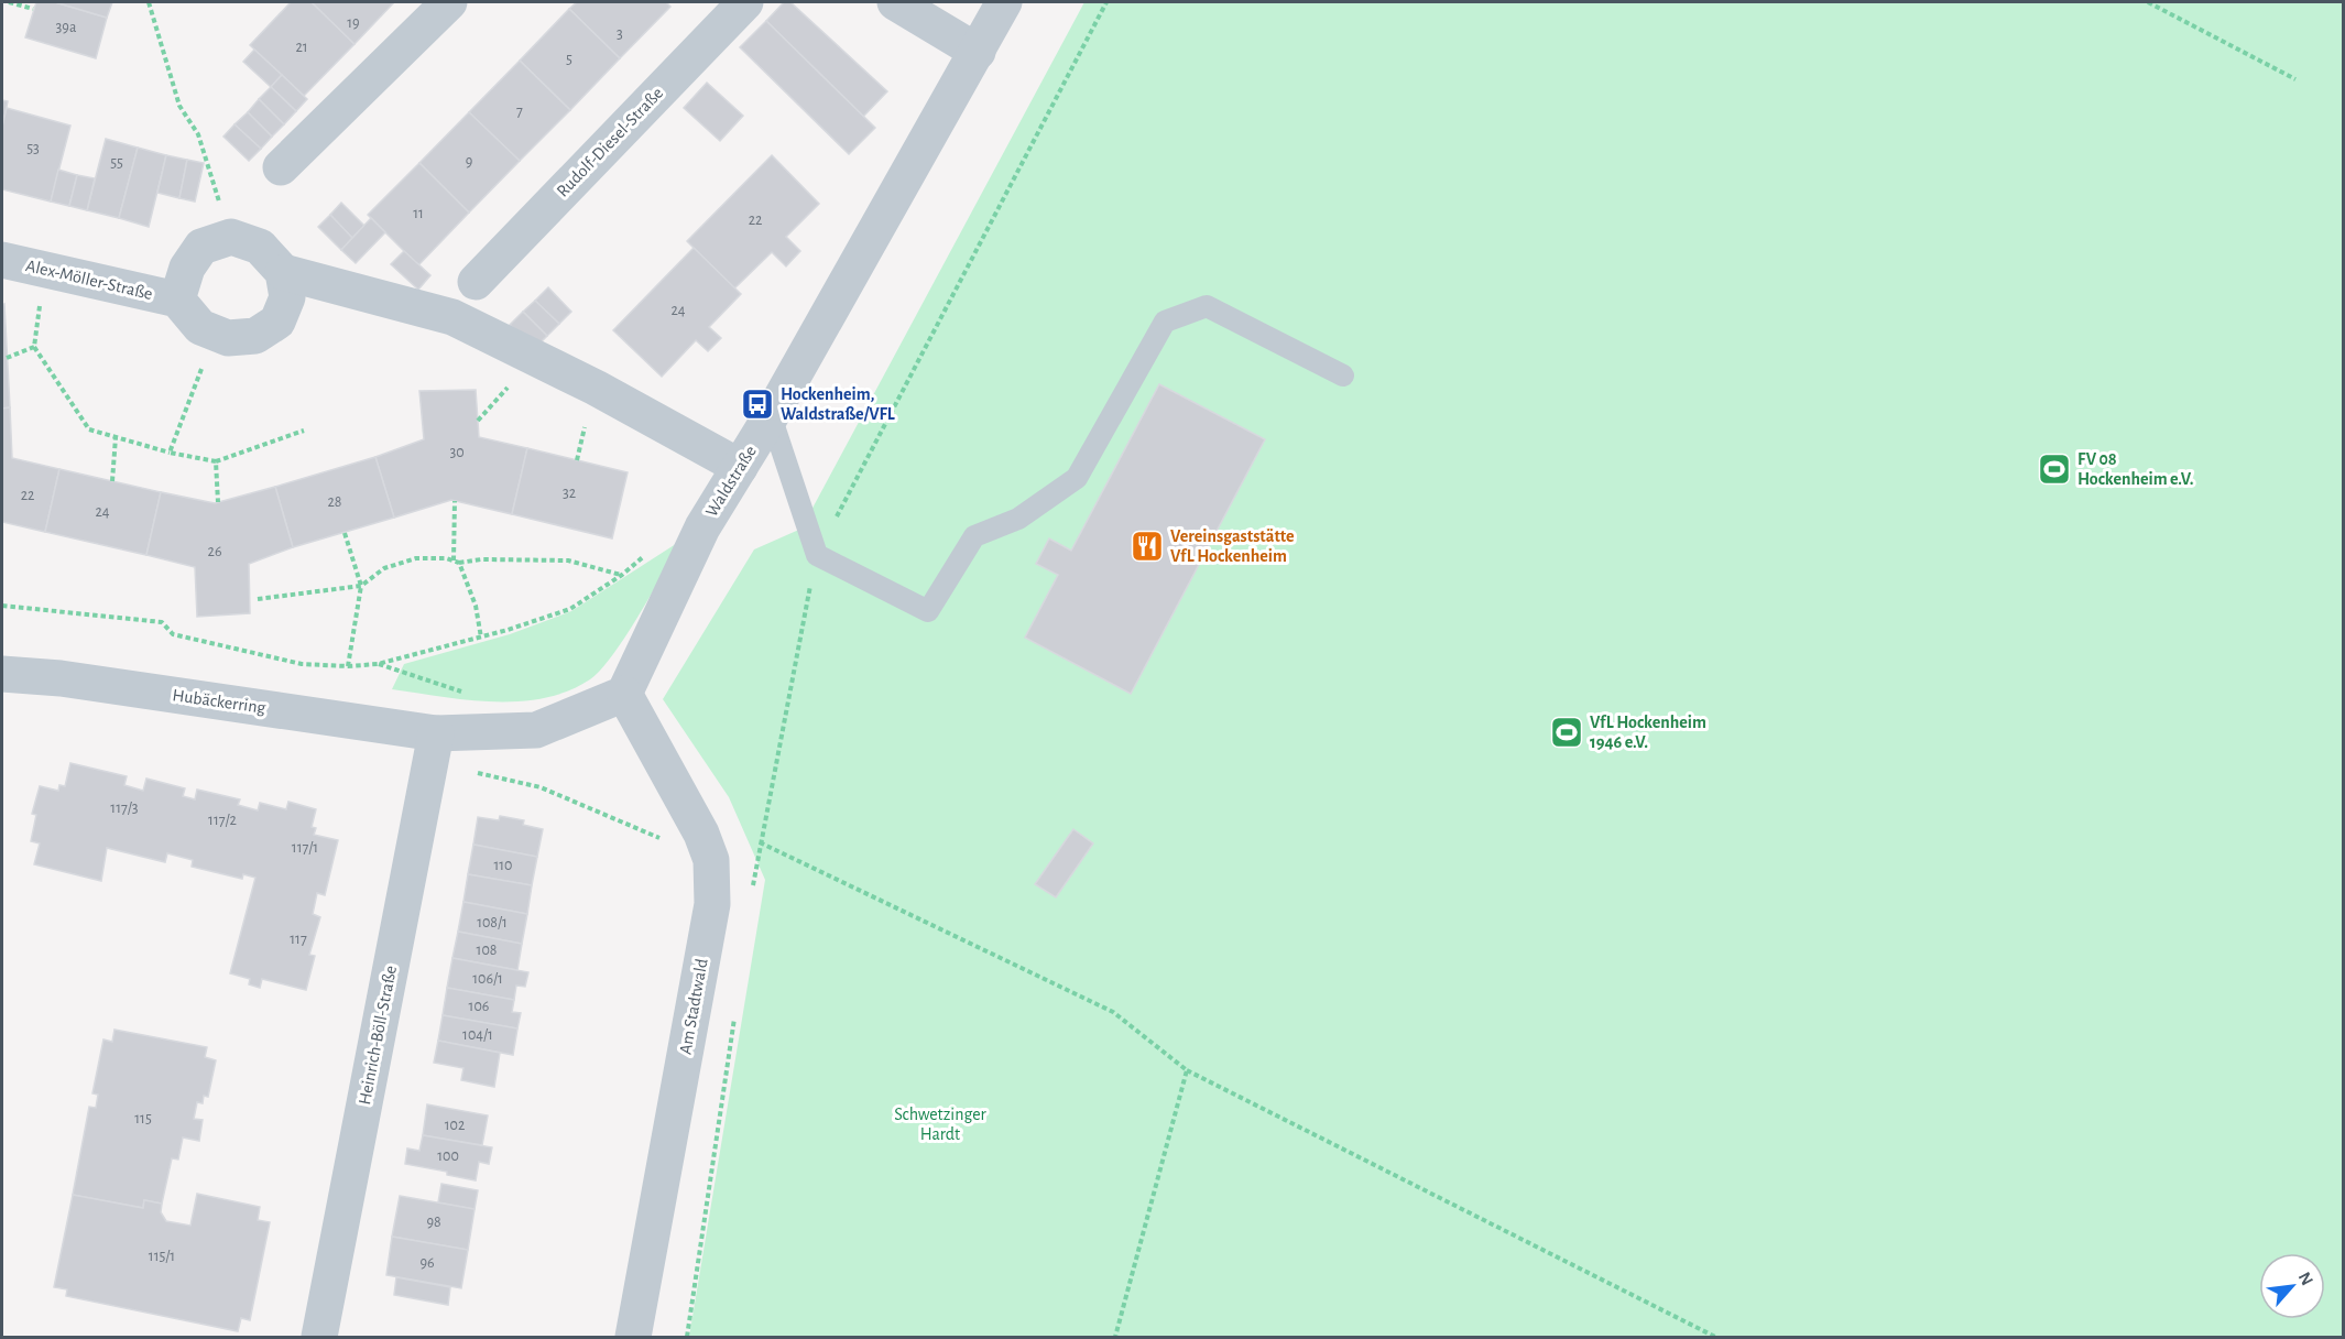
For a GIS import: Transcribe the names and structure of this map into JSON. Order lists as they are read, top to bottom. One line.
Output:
{"streets":{"street":["Rudolf-Diesel-Straße","Alex-Möller-Straße","Waldstraße","Hubäckerring","Am Stadtwald","Heinrich-Böll-Straße"]},"crossings":[["Waldstraße","Am Stadtwald"],["Hubäckerring","Heinrich-Böll-Straße"]],"parks":["Schwetzinger Hardt"],"places":{"bus stop":["Hockenheim, Waldstraße/VFL"],"sports":["FV 08 Hockenheim e.V.","VfL Hockenheim 1946 e.V."],"restaurant":["Vereinsgaststätte VfL Hockenheim"]},"house_numbers":["19","39a","3","21","5","7","53","9","55","11","22","24","30","32","22","28","24","26","117/3","117/2","117/1","110","108/1","117","108","106/1","106","104/1","115","102","100","98","115/1","96"],"north":"top right"}
